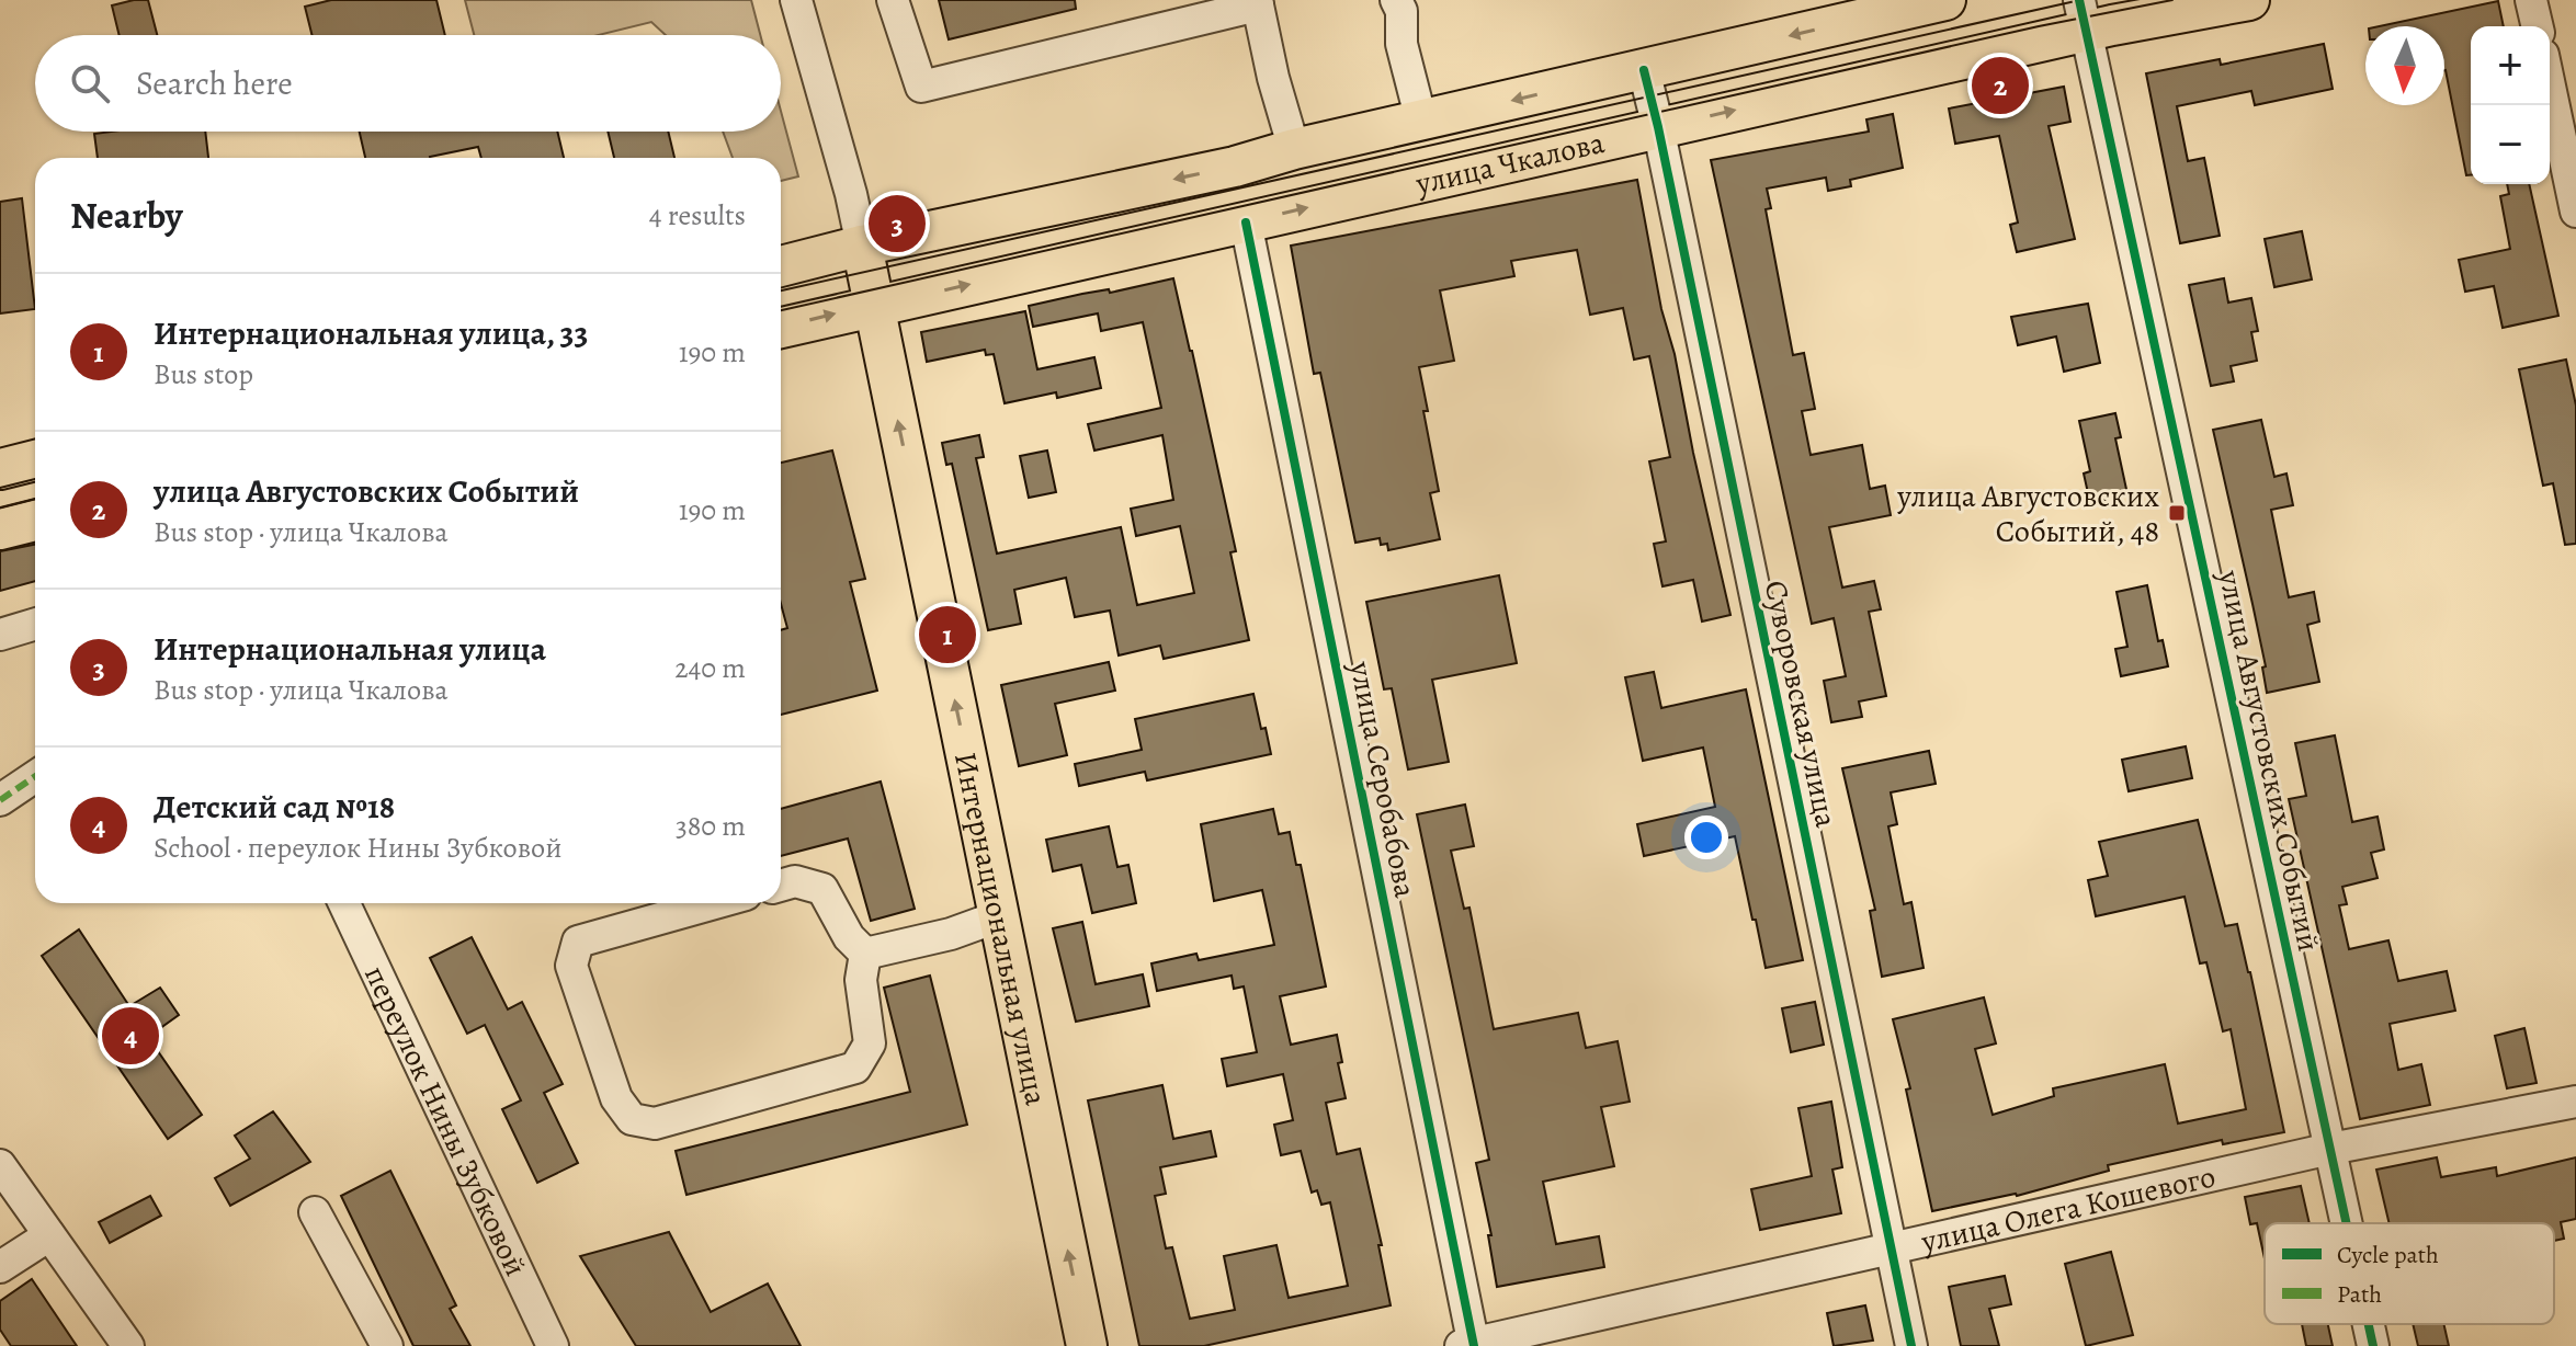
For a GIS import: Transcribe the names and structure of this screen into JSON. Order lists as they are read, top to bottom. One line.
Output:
{"streets":{"main road":["улица Чкалова","Интернациональная улица"],"street":["Суворовская улица","улица Августовских Событий","улица Серобабова","переулок Нины Зубковой","улица Олега Кошевого"]},"crossings":[["улица Чкалова","Суворовская улица"],["улица Чкалова","улица Августовских Событий"],["улица Чкалова","улица Серобабова"],["улица Чкалова","Интернациональная улица"],["Суворовская улица","улица Олега Кошевого"],["улица Августовских Событий","улица Олега Кошевого"],["улица Серобабова","улица Олега Кошевого"]],"one_way":["Интернациональная улица"],"places":{"transit":["улица Августовских Событий, 48"]},"legend":["Cycle path","Path"],"north":"bottom","page":{"map_buttons":["+","−"],"search":"Search here","pins":["2","3","1","4"],"heading":["Nearby","4 results"],"list":[{"mark":"1","name":"Интернациональная улица, 33","note":"Bus stop","value":"190 m"},{"mark":"2","name":"улица Августовских Событий","note":"Bus stop · улица Чкалова","value":"190 m"},{"mark":"3","name":"Интернациональная улица","note":"Bus stop · улица Чкалова","value":"240 m"},{"mark":"4","name":"Детский сад №18","note":"School · переулок Нины Зубковой","value":"380 m"}]}}
